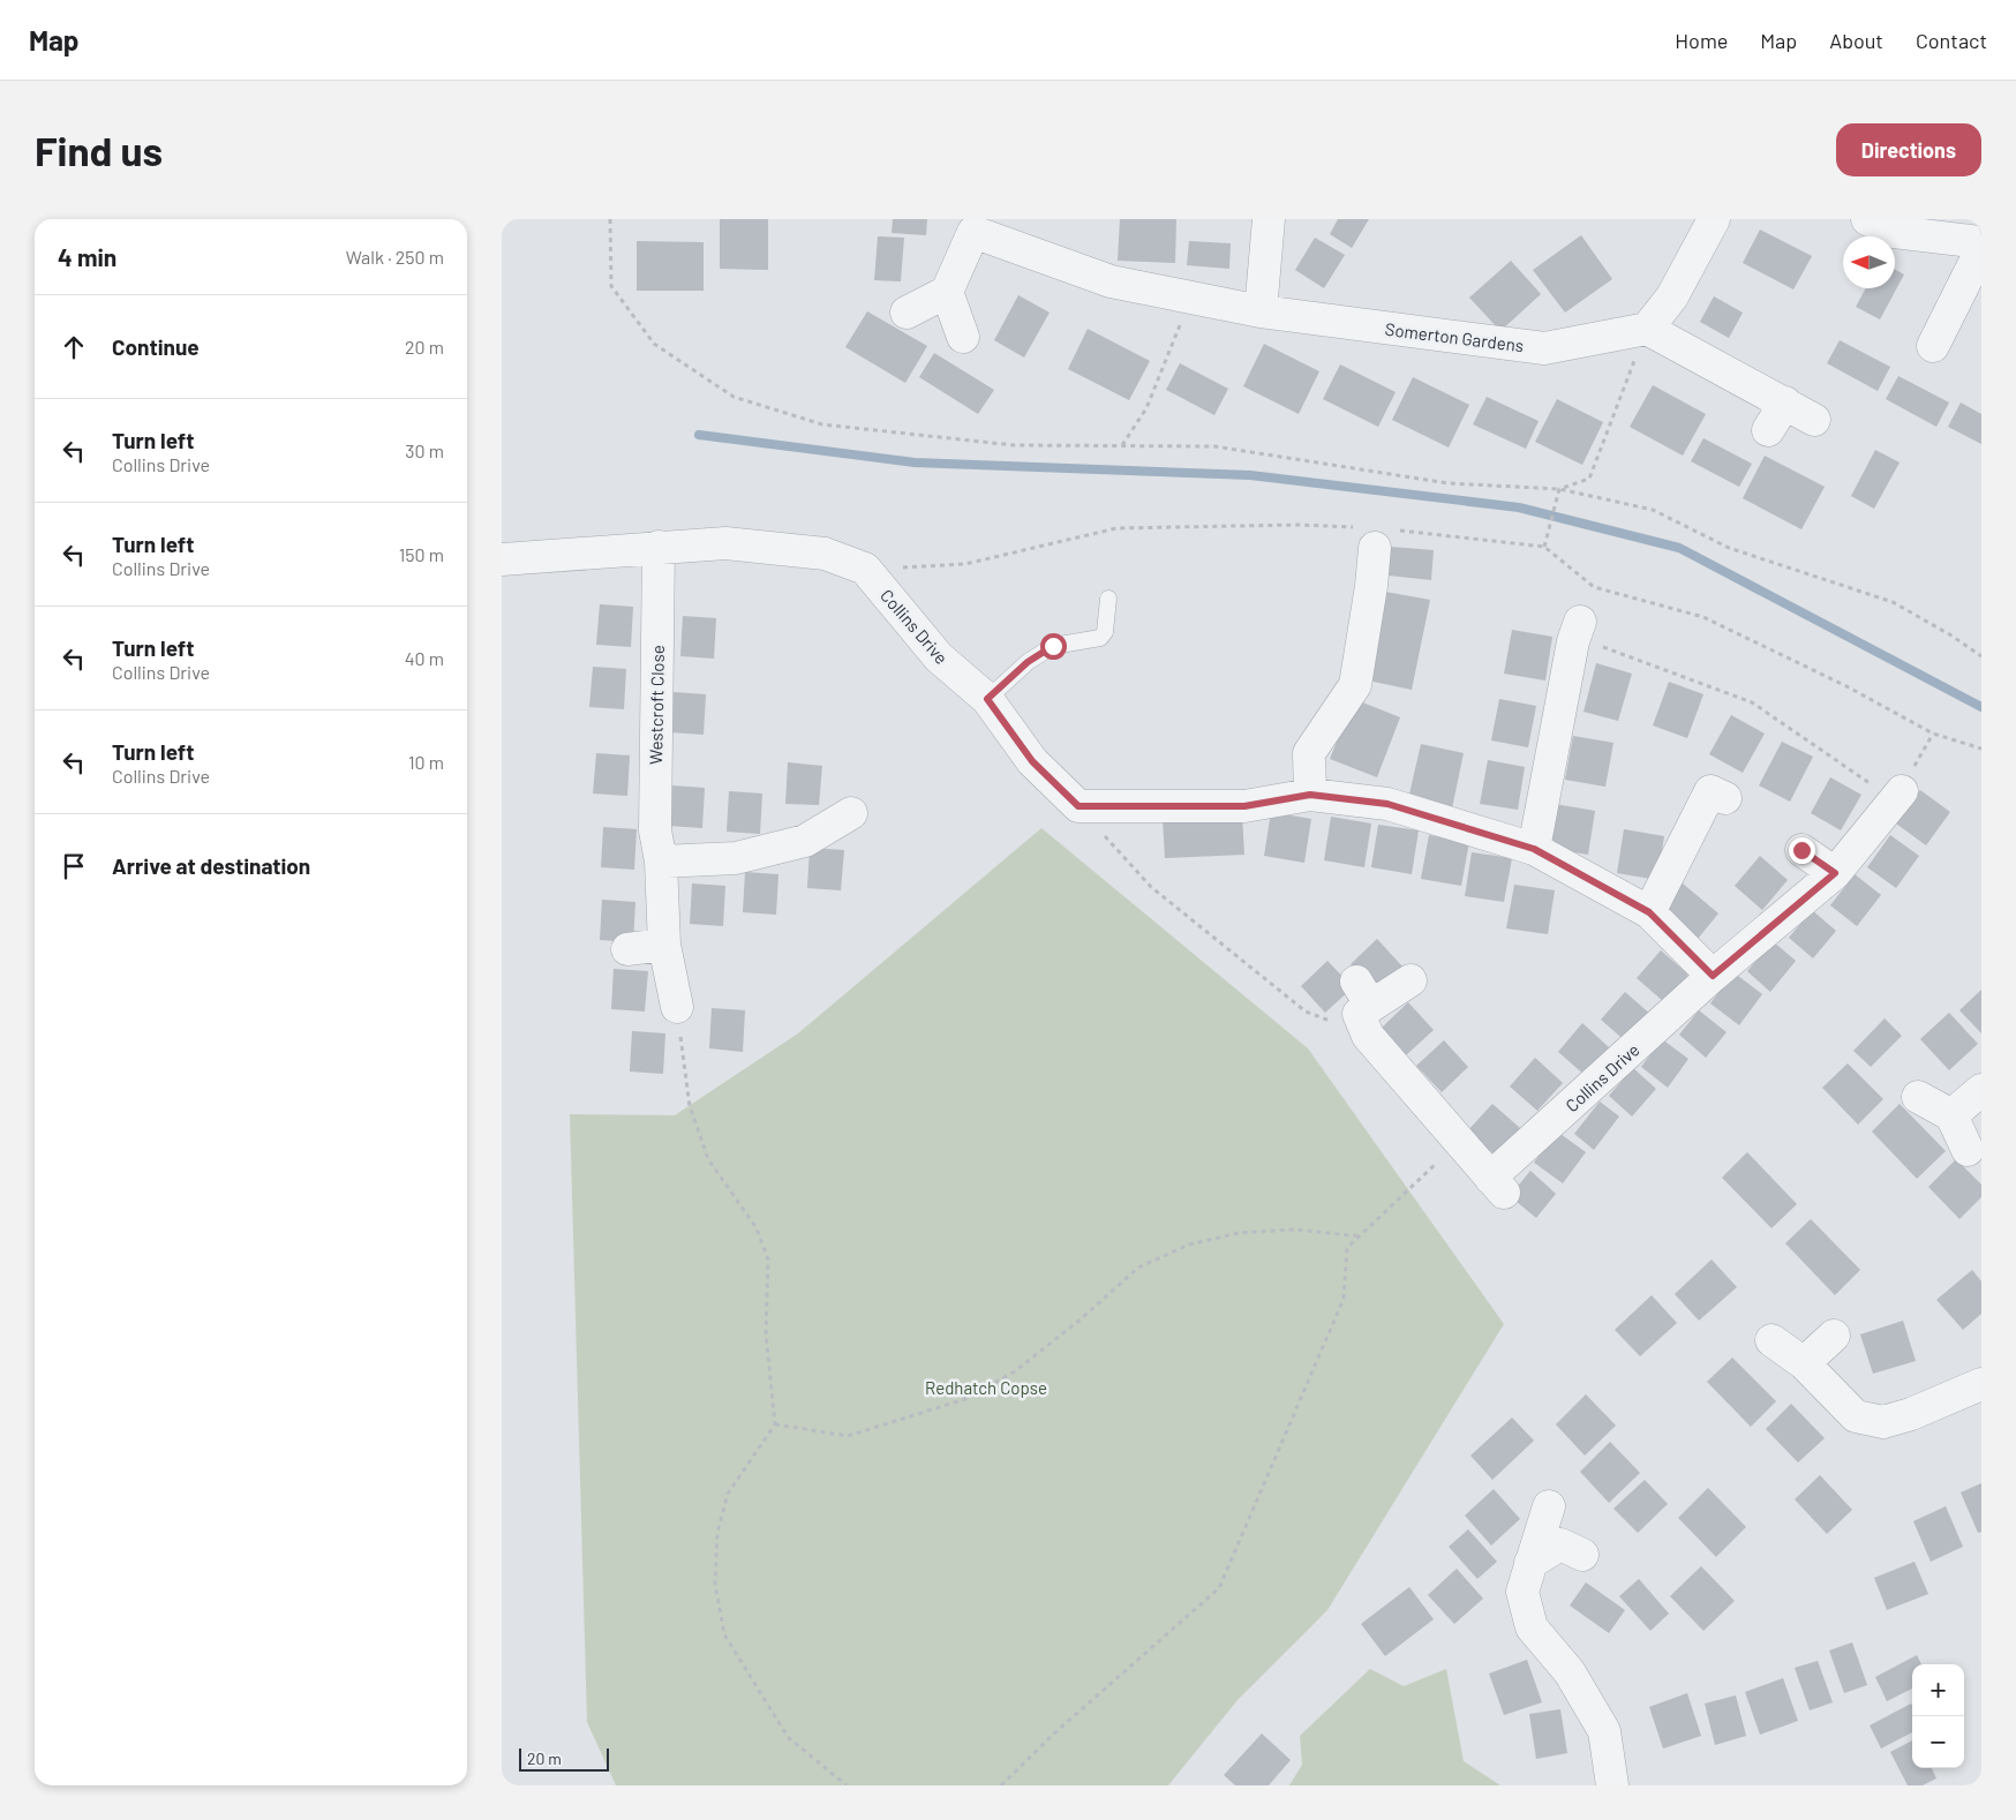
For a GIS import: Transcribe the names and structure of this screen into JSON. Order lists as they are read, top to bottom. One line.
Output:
{"streets":{"street":["Somerton Gardens","Collins Drive","Westcroft Close"]},"parks":["Redhatch Copse"],"scale_bar":"20 m","north":"left","page":{"header":"Map","nav":["Home","Map","About","Contact"],"buttons":"Directions","title":"Find us","heading":["4 min","Walk · 250 m"],"list":[["Continue","20 m"],["Turn left","Collins Drive","30 m"],["Turn left","Collins Drive","150 m"],["Turn left","Collins Drive","40 m"],["Turn left","Collins Drive","10 m"],"Arrive at destination"],"map_buttons":["+","−"],"scale":"20 m"}}
